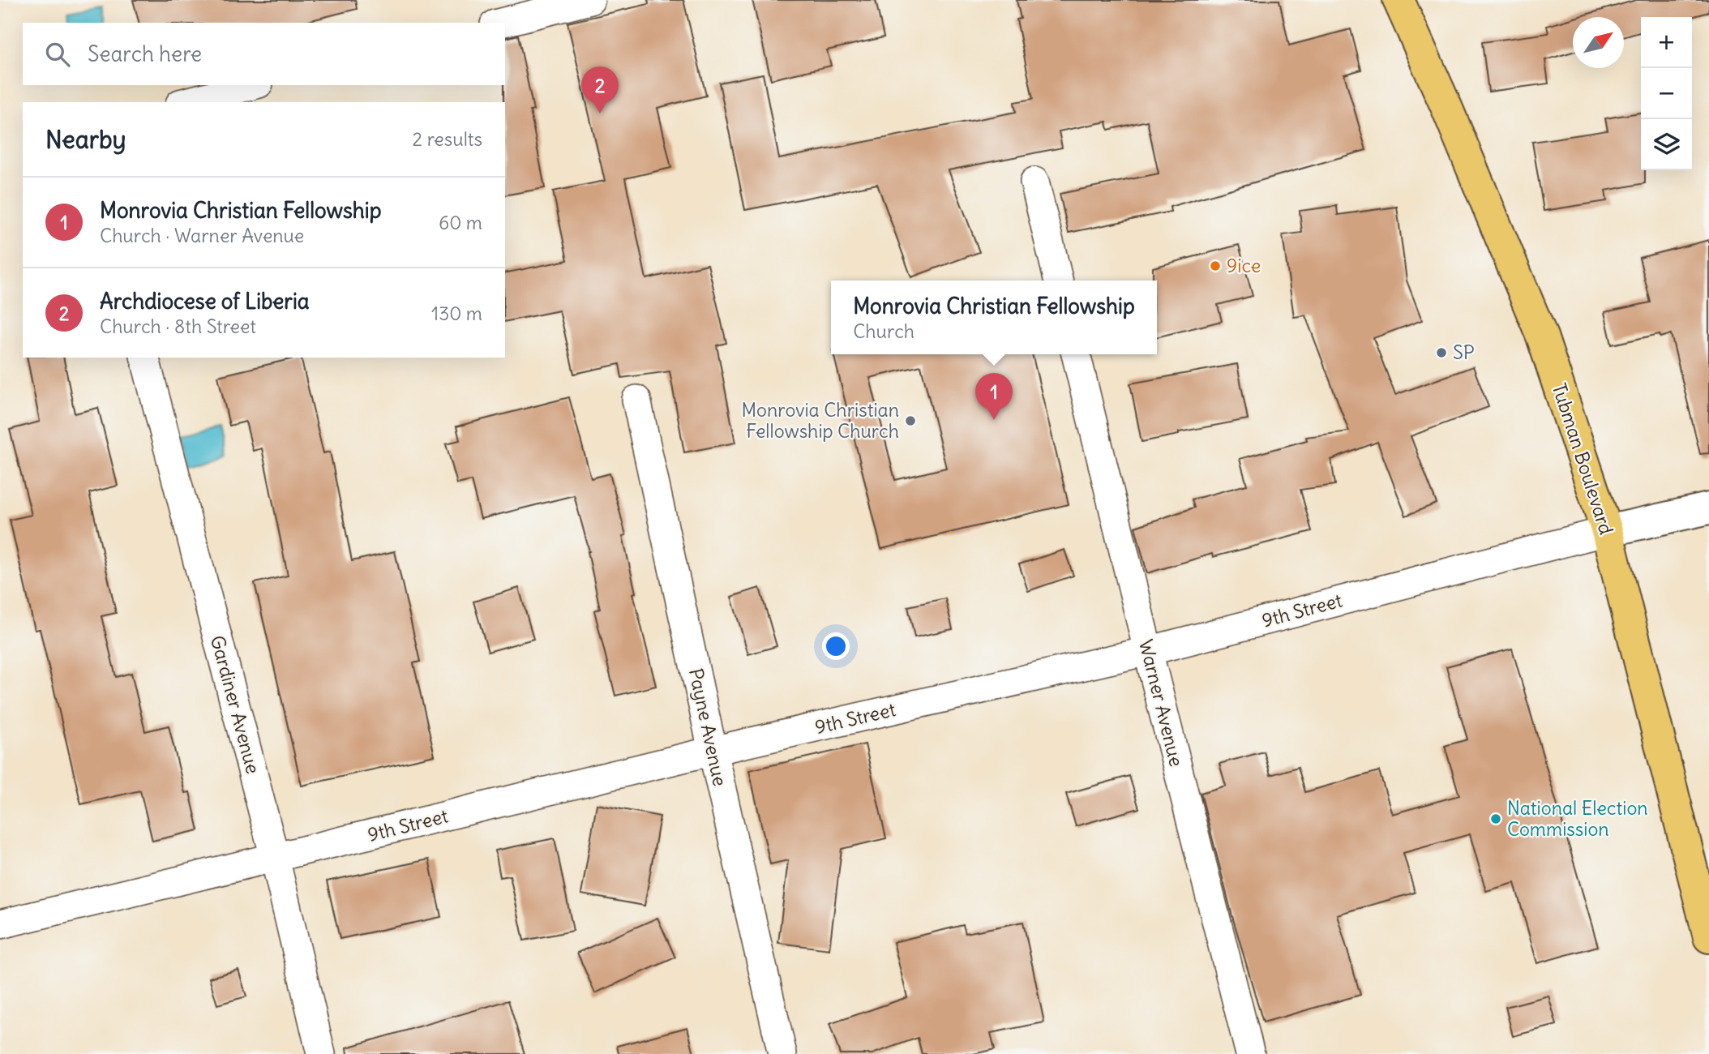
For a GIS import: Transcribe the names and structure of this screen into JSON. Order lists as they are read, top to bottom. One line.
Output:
{"streets":{"highway":["Tubman Boulevard"],"street":["9th Street","Warner Avenue","Gardiner Avenue","Payne Avenue"]},"crossings":[["Tubman Boulevard","9th Street"],["9th Street","Warner Avenue"],["9th Street","Gardiner Avenue"],["9th Street","Payne Avenue"]],"places":["9ice","SP","Monrovia Christian Fellowship Church","National Election Commission"],"north":"top right","page":{"map_buttons":["+","−"],"search":"Search here","pins":["2","1"],"heading":["Nearby","2 results"],"list":[{"mark":"1","name":"Monrovia Christian Fellowship","note":"Church · Warner Avenue","value":"60 m"},{"mark":"2","name":"Archdiocese of Liberia","note":"Church · 8th Street","value":"130 m"}],"popup":["Monrovia Christian Fellowship","Church"]}}
